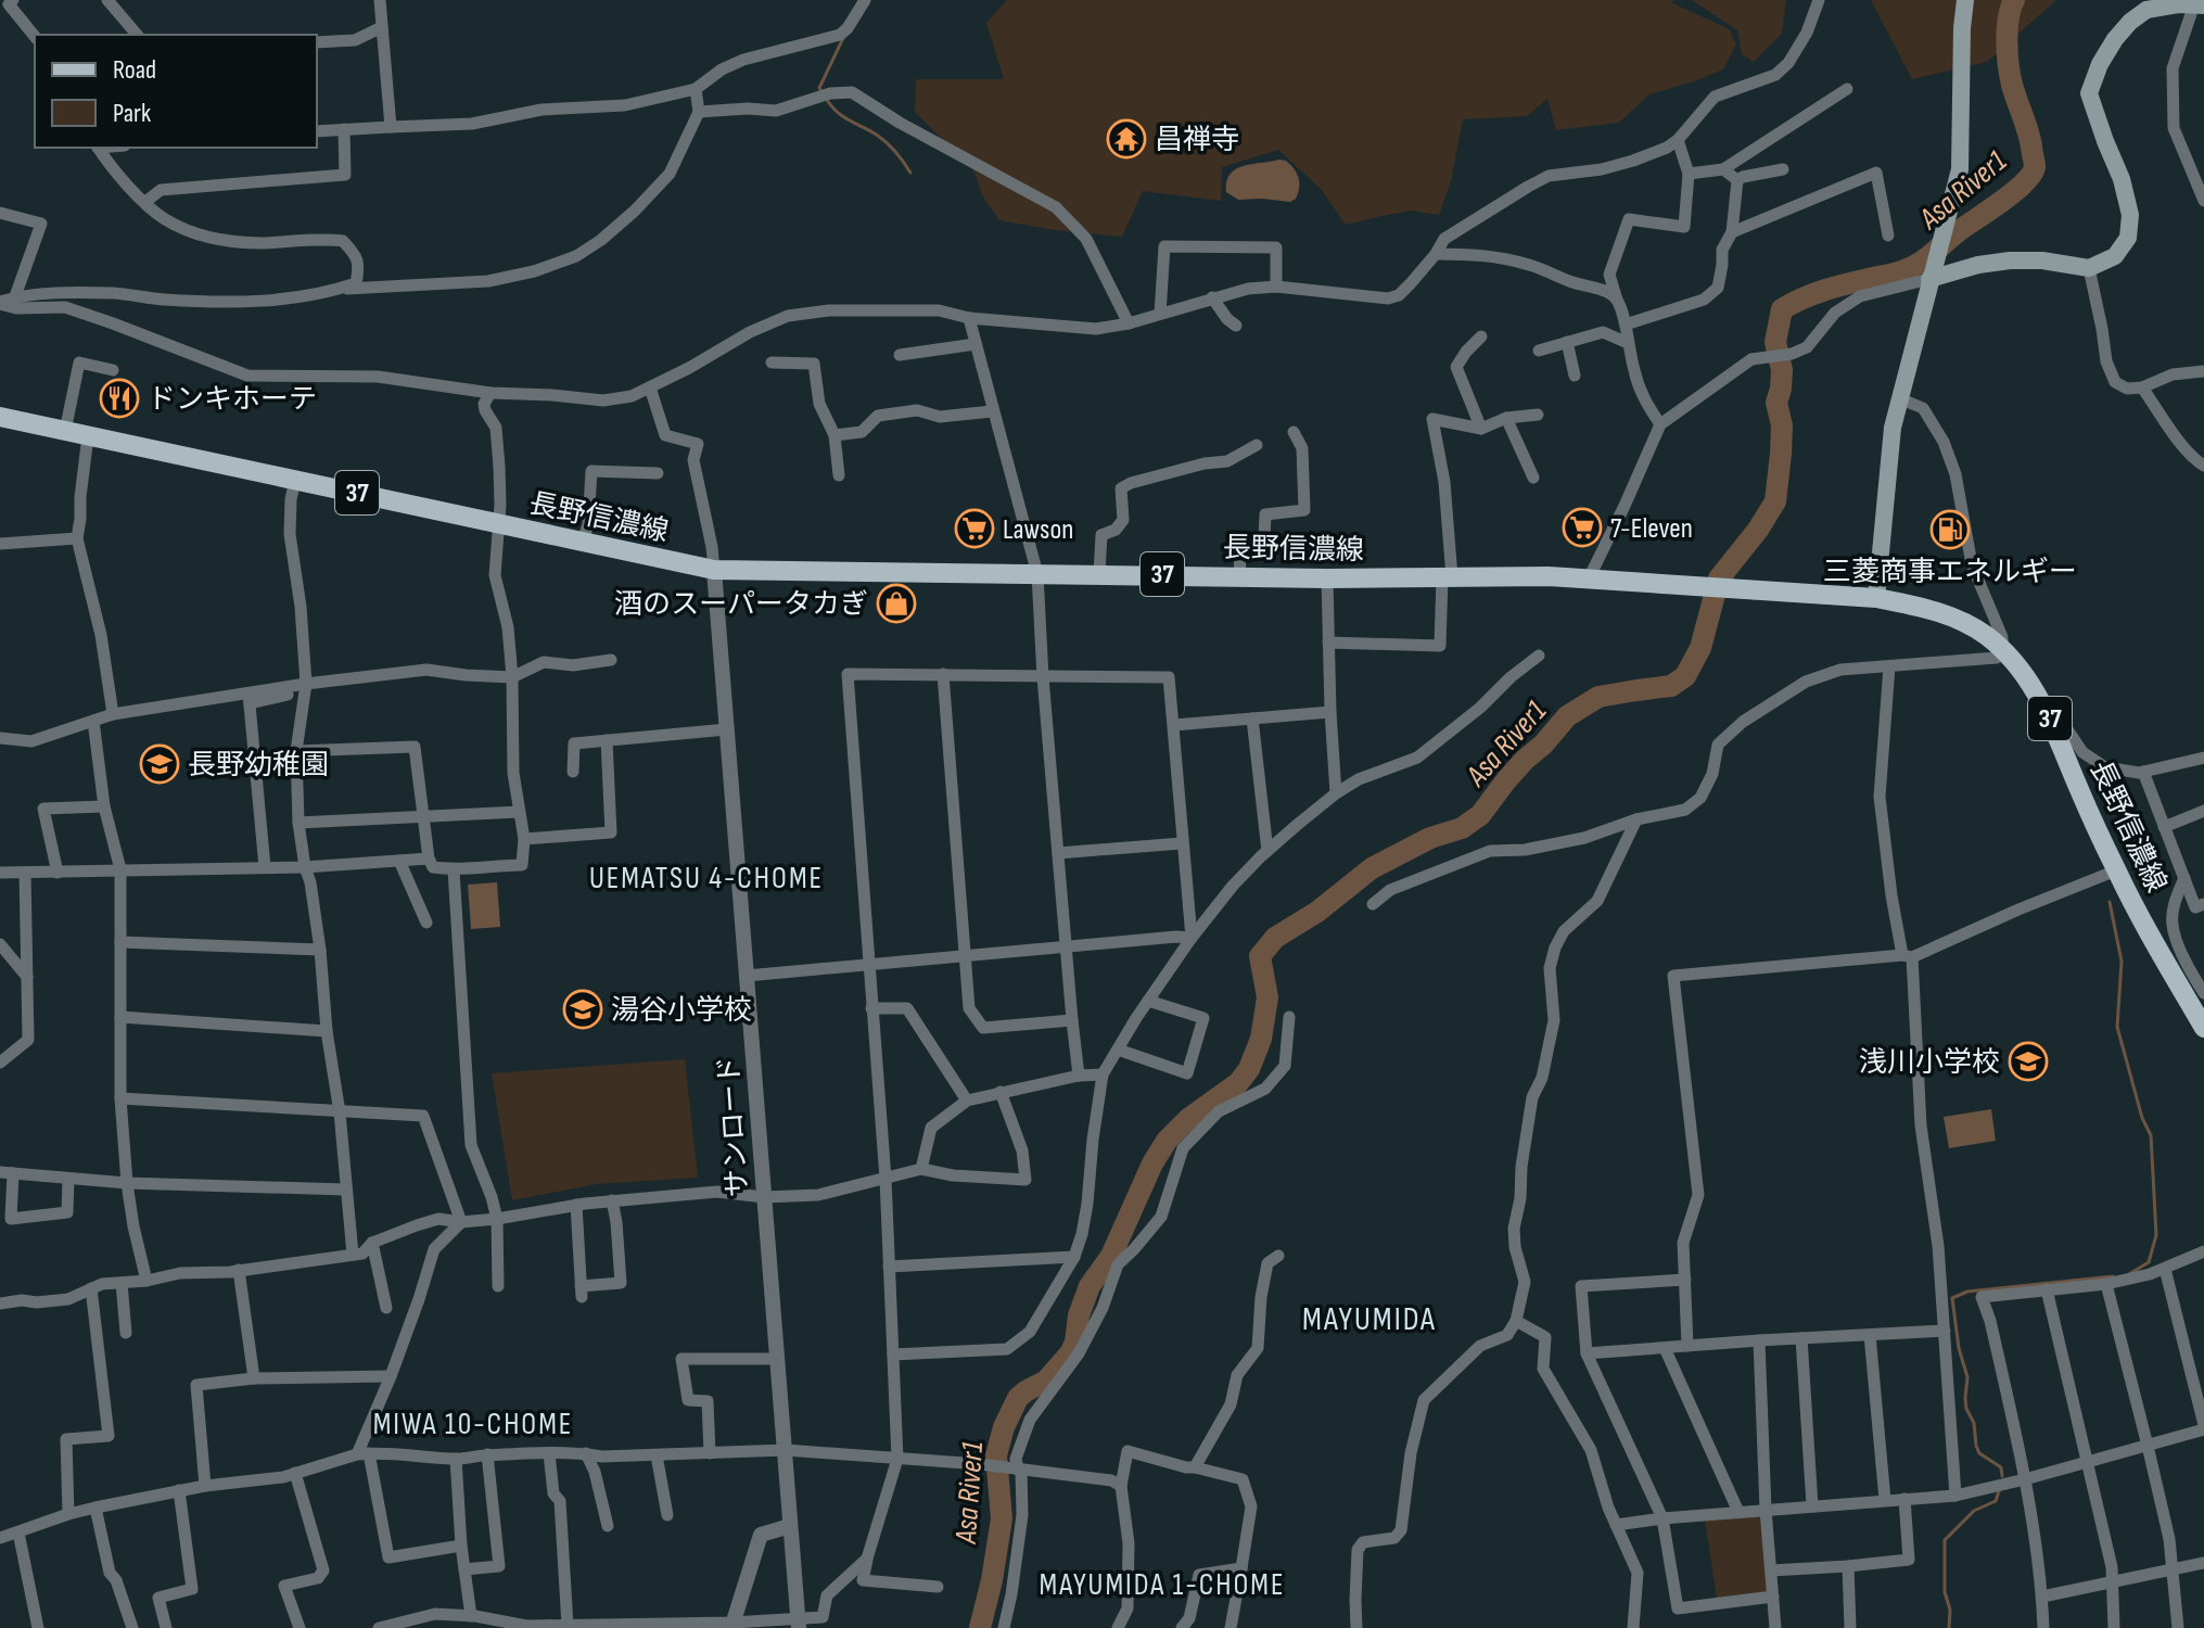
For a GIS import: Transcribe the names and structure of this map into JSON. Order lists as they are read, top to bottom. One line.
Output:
{"streets":{"main road":["37","長野信濃線"],"street":["サンロード"]},"crossings":[["長野信濃線","サンロード"]],"districts":["UEMATSU 4-CHOME","MAYUMIDA","MIWA 10-CHOME","MAYUMIDA 1-CHOME"],"water":["Asa River1"],"places":{"temple":["昌禅寺"],"restaurant":["ドンキホーテ"],"supermarket":["7-Eleven","Lawson"],"fuel station":["三菱商事エネルギー"],"shop":["酒のスーパータカぎ"],"school or university":["長野幼稚園","湯谷小学校","浅川小学校"]},"legend":["Road","Park"]}
